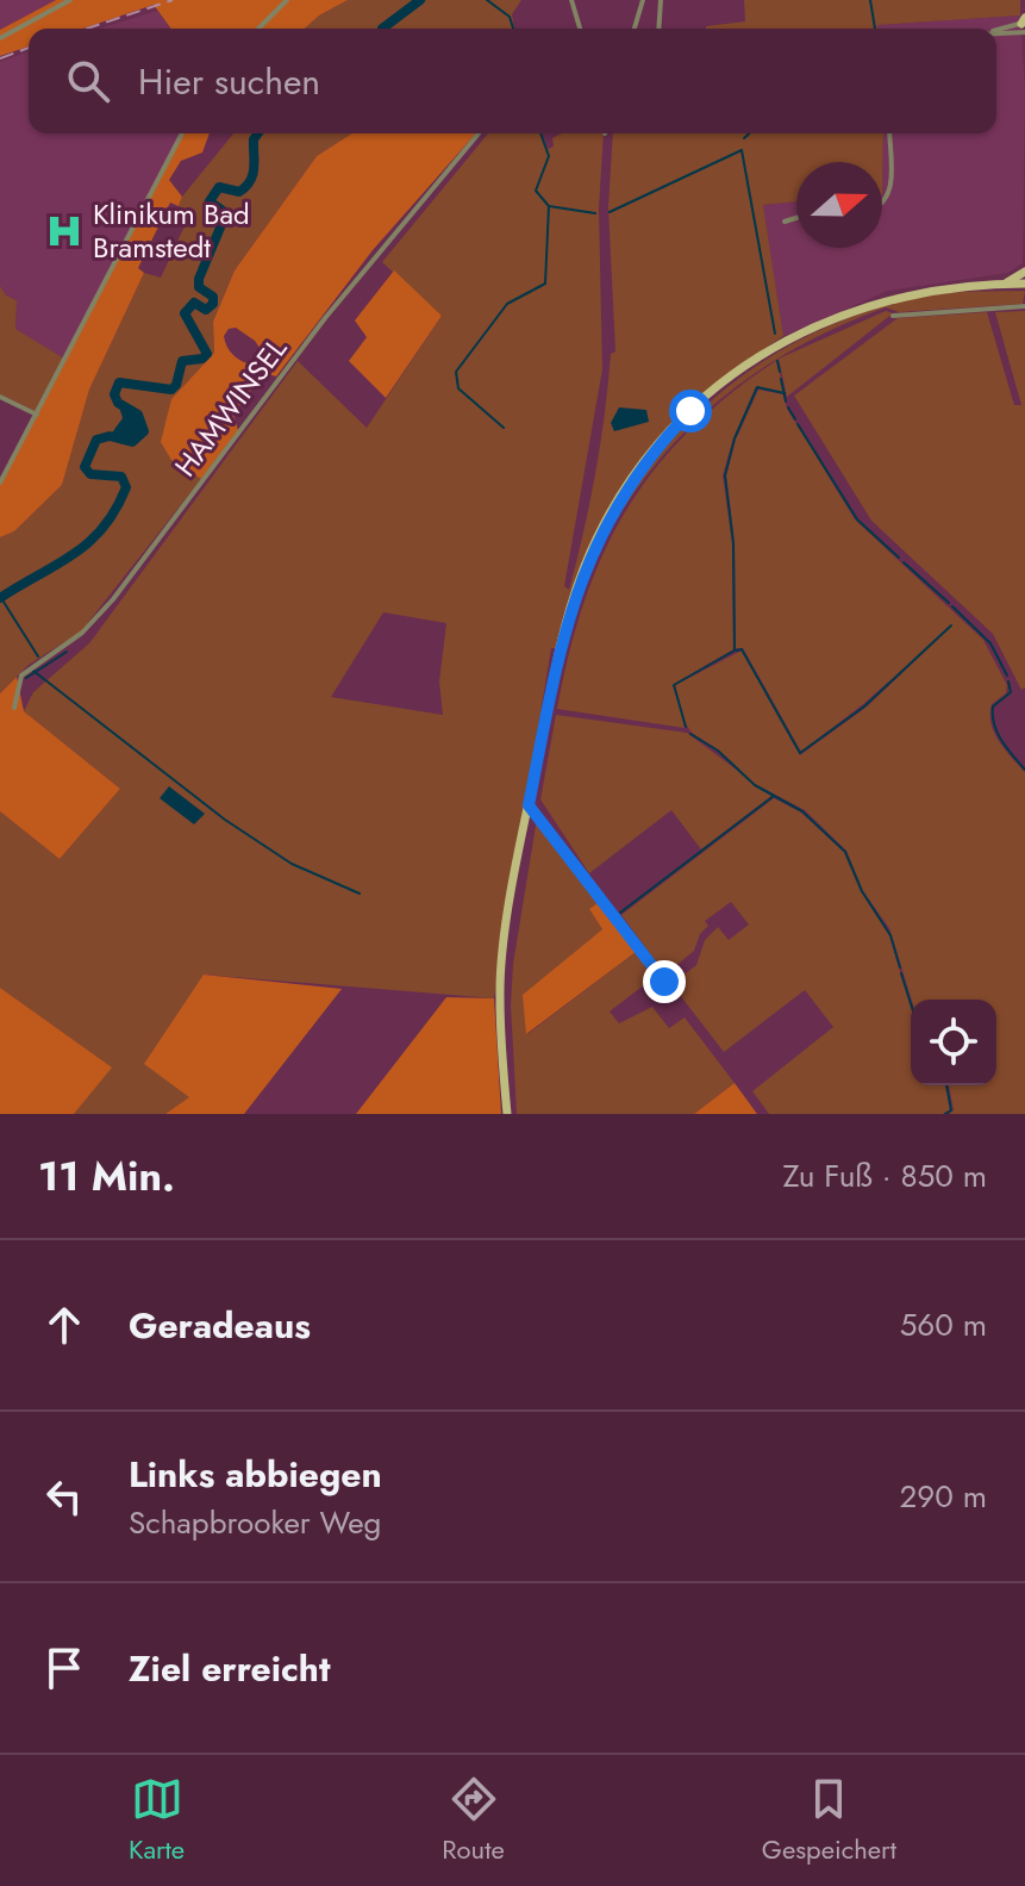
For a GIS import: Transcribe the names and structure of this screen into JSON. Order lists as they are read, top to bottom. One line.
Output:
{"streets":{"street":["HAMWINSEL"]},"places":{"hospital":["Klinikum Bad Bramstedt"]},"north":"right","page":{"search":"Hier suchen","heading":["11 Min.","Zu Fuß · 850 m"],"list":[["Geradeaus","560 m"],["Links abbiegen","Schapbrooker Weg","290 m"],"Ziel erreicht"],"nav":["Karte","Route","Gespeichert"]}}
